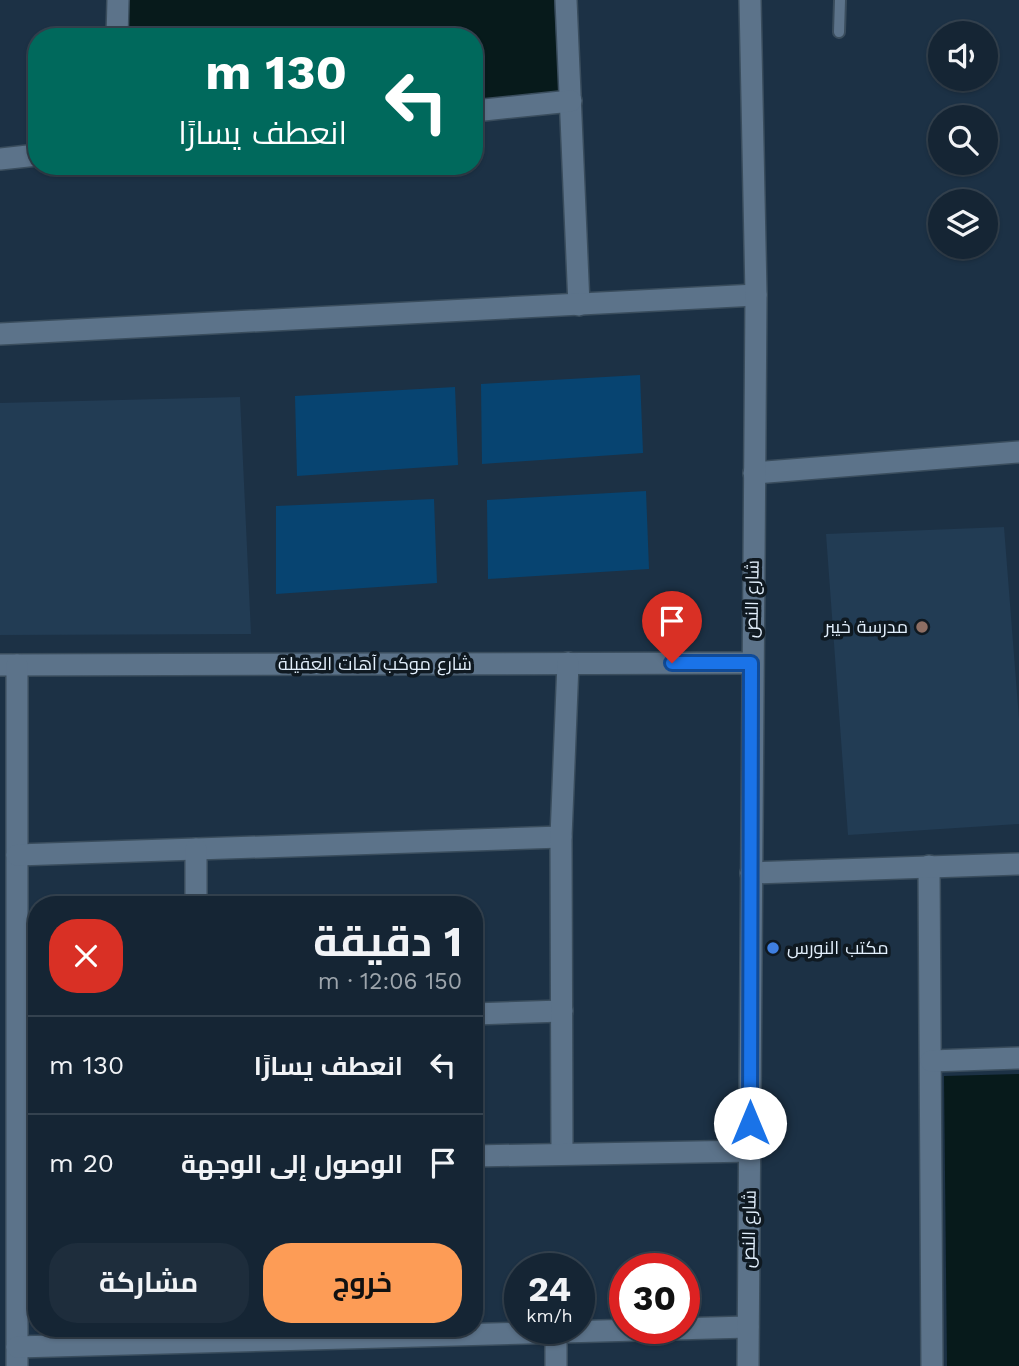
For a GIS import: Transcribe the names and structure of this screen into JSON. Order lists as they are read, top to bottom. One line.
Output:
{"streets":{"street":["شارع النص","شارع موكب آهات العقيلة"]},"crossings":[["شارع النص","شارع موكب آهات العقيلة"]],"places":["مدرسة خيبر","مكتب النورس"],"page":{"turn":["130 m","انعطف يسارًا"],"heading":["1 دقيقة","150 m · 12:06"],"list":[{"name":"انعطف يسارًا","value":"130 m"},{"name":"الوصول إلى الوجهة","value":"20 m"}],"buttons":["خروج","مشاركة"],"speed":"24 km/h","limit":"30"}}
